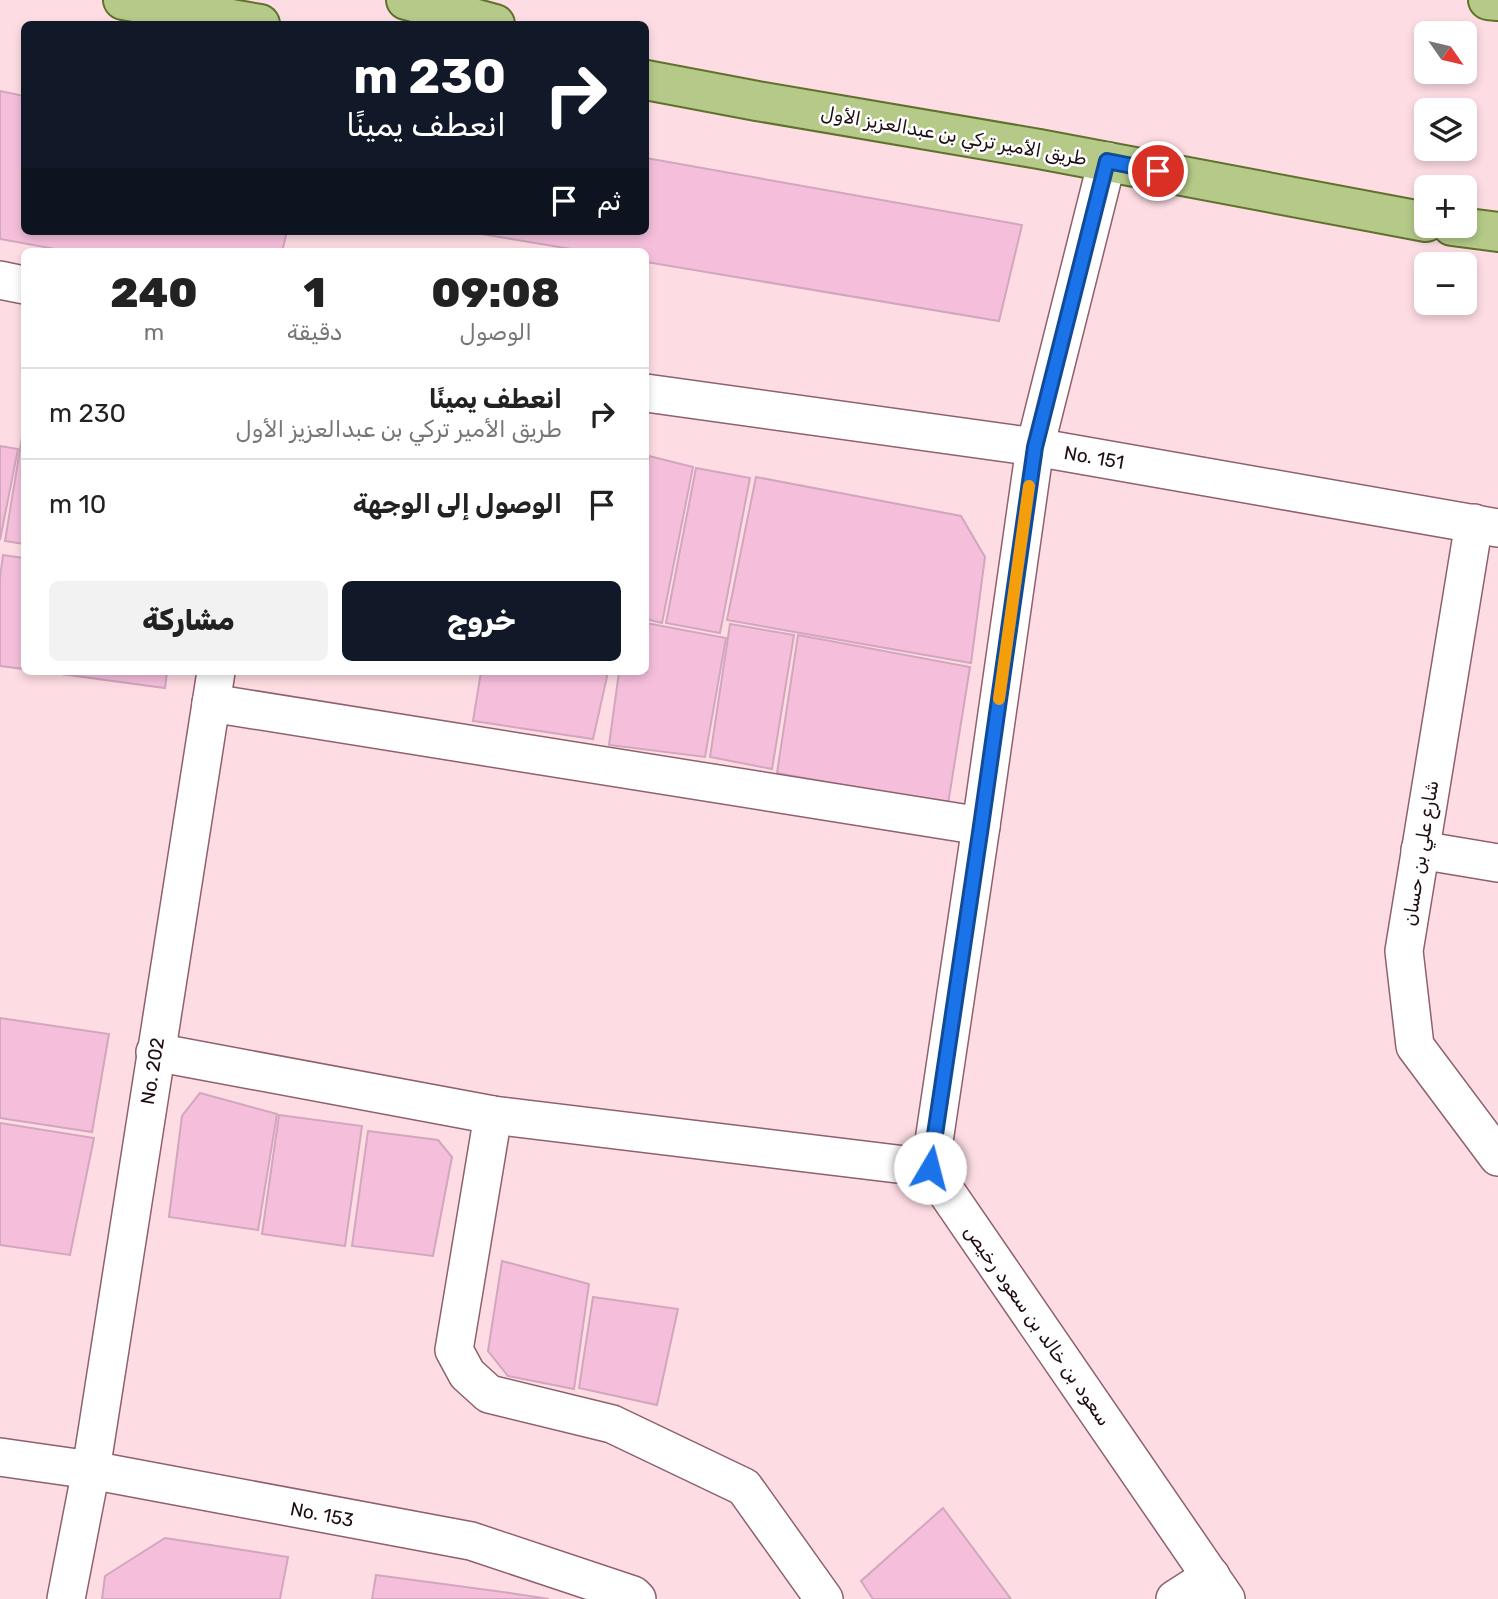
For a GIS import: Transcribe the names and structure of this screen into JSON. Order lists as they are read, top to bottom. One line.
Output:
{"streets":{"main road":["طريق الأمير تركي بن عبدالعزيز الأول"],"street":["No. 151","شارع علي بن حسان","No. 202","سعود بن خالد بن سعود رخيص","No. 153"]},"crossings":[["No. 151","شارع علي بن حسان"],["No. 202","No. 153"]],"north":"bottom right","page":{"map_buttons":["+","−"],"turn":["230 m","انعطف يمينًا"],"then":"ثم","eta":["09:08","الوصول","1","دقيقة","240","m"],"list":[{"name":"انعطف يمينًا","note":"طريق الأمير تركي بن عبدالعزيز الأول","value":"230 m"},{"name":"الوصول إلى الوجهة","value":"10 m"}],"buttons":["خروج","مشاركة"]}}
